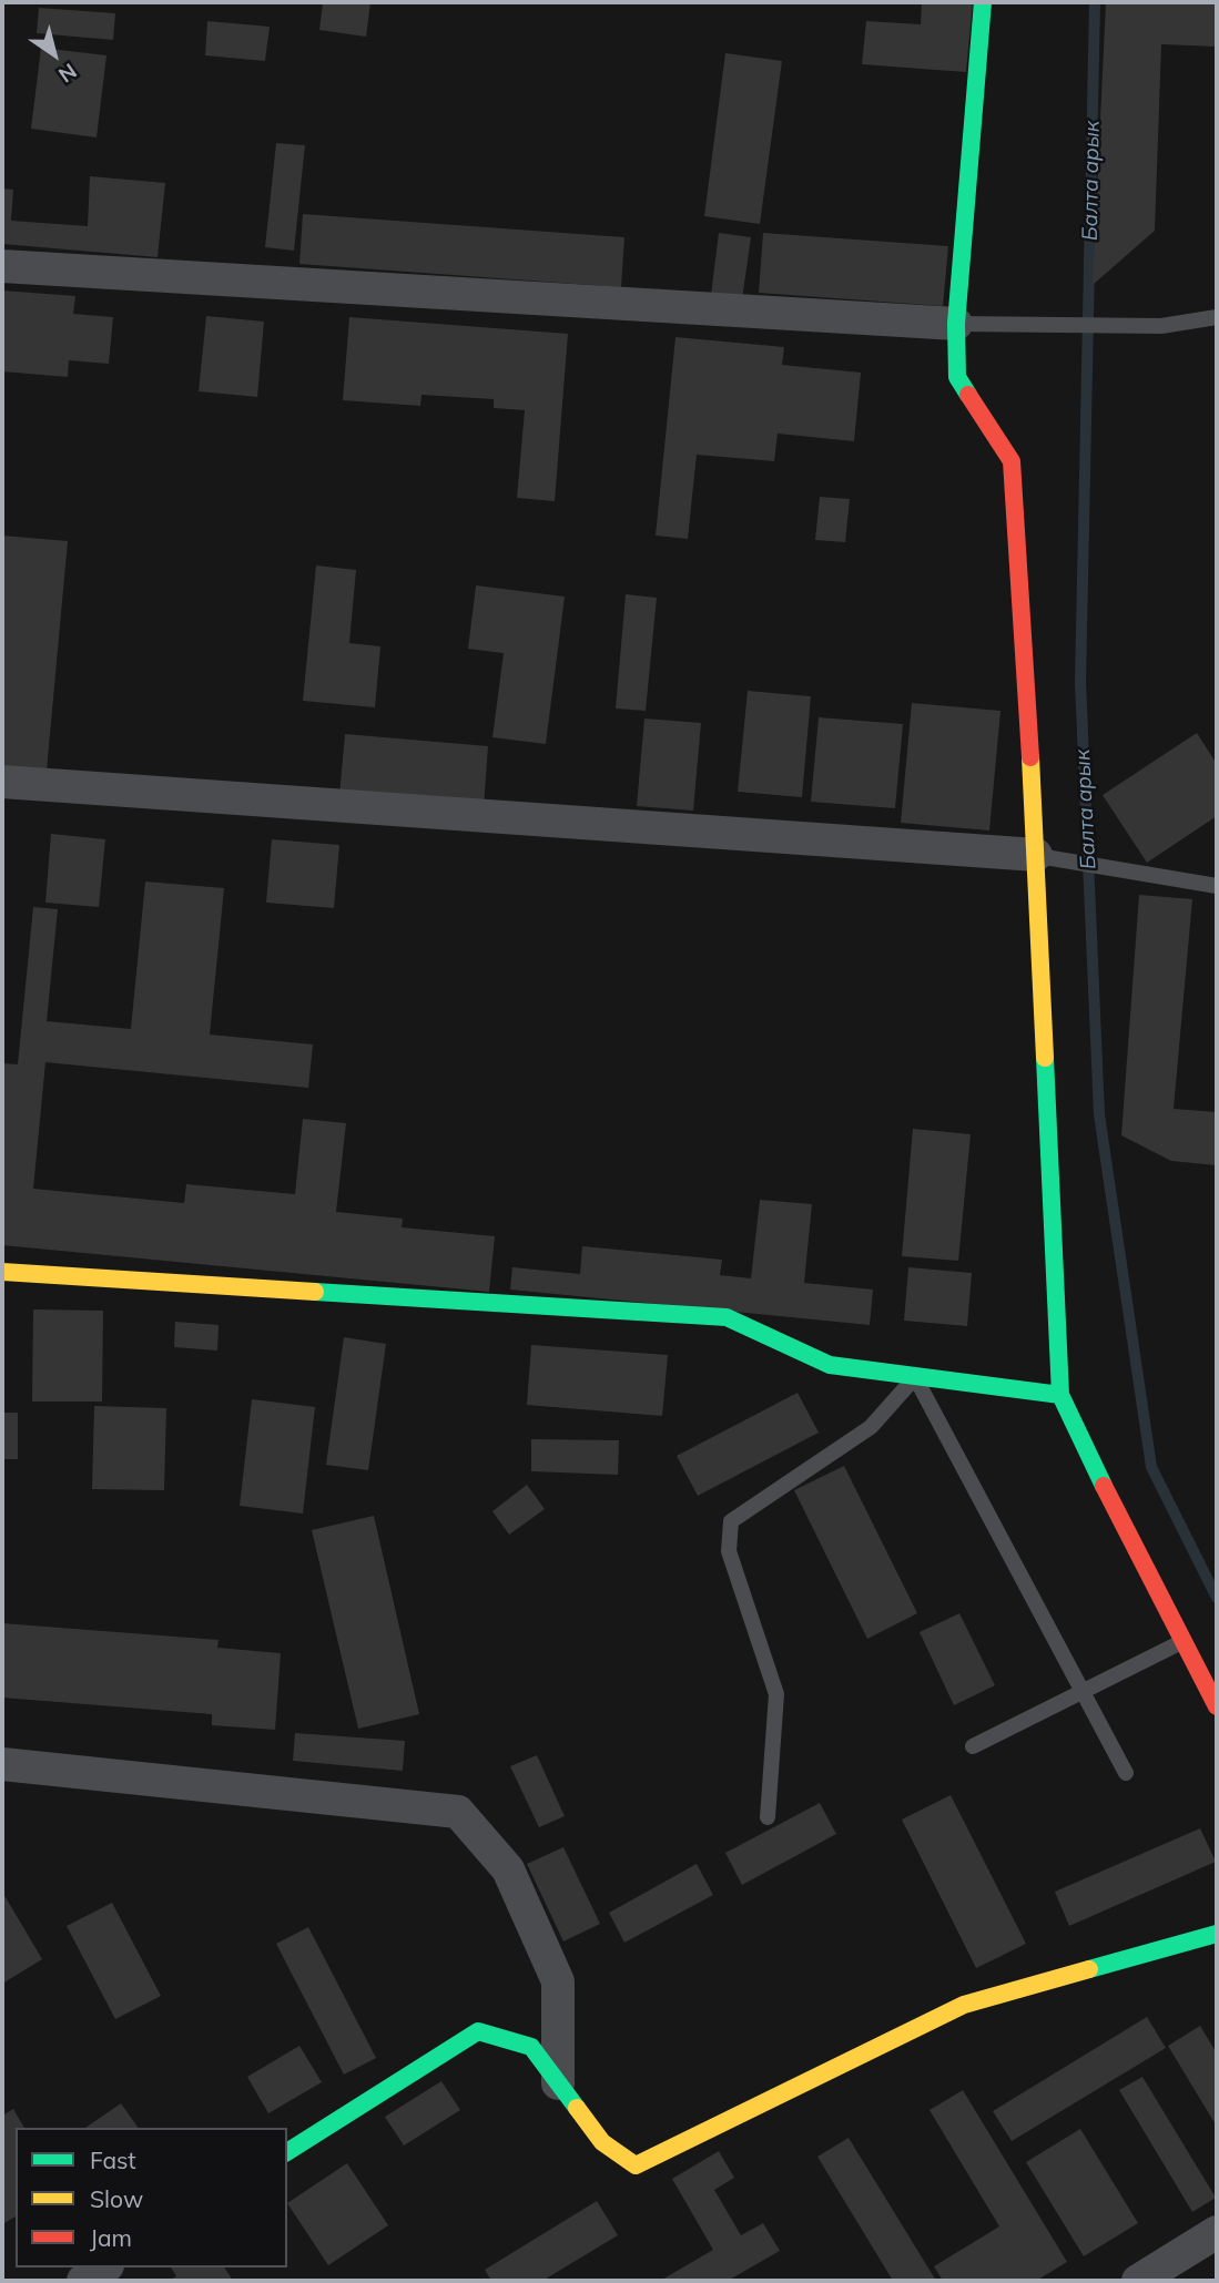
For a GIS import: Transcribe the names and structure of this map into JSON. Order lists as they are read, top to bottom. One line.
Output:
{"water":["Балта арык"],"legend":["Fast","Slow","Jam"],"north":"bottom right"}
